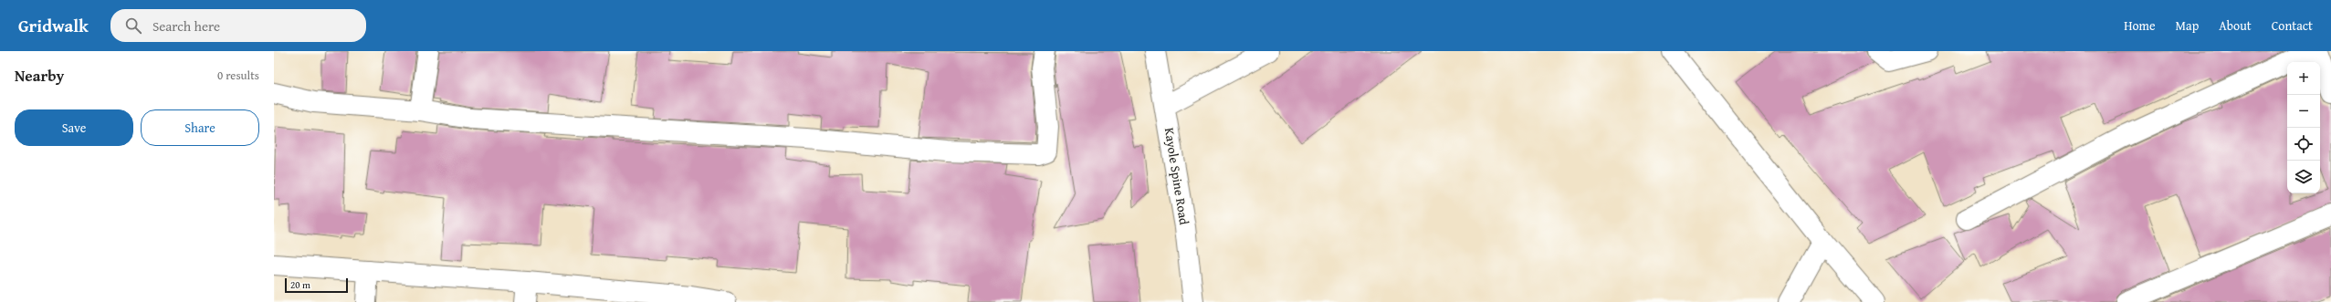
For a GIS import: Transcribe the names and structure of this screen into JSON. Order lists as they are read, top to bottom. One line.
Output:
{"streets":{"street":["Kayole Spine Road"]},"scale_bar":"20 m","page":{"header":"Gridwalk","search":"Search here","nav":["Home","Map","About","Contact"],"heading":["Nearby","0 results"],"map_buttons":["+","−"],"buttons":["Save","Share"],"scale":"20 m"}}
